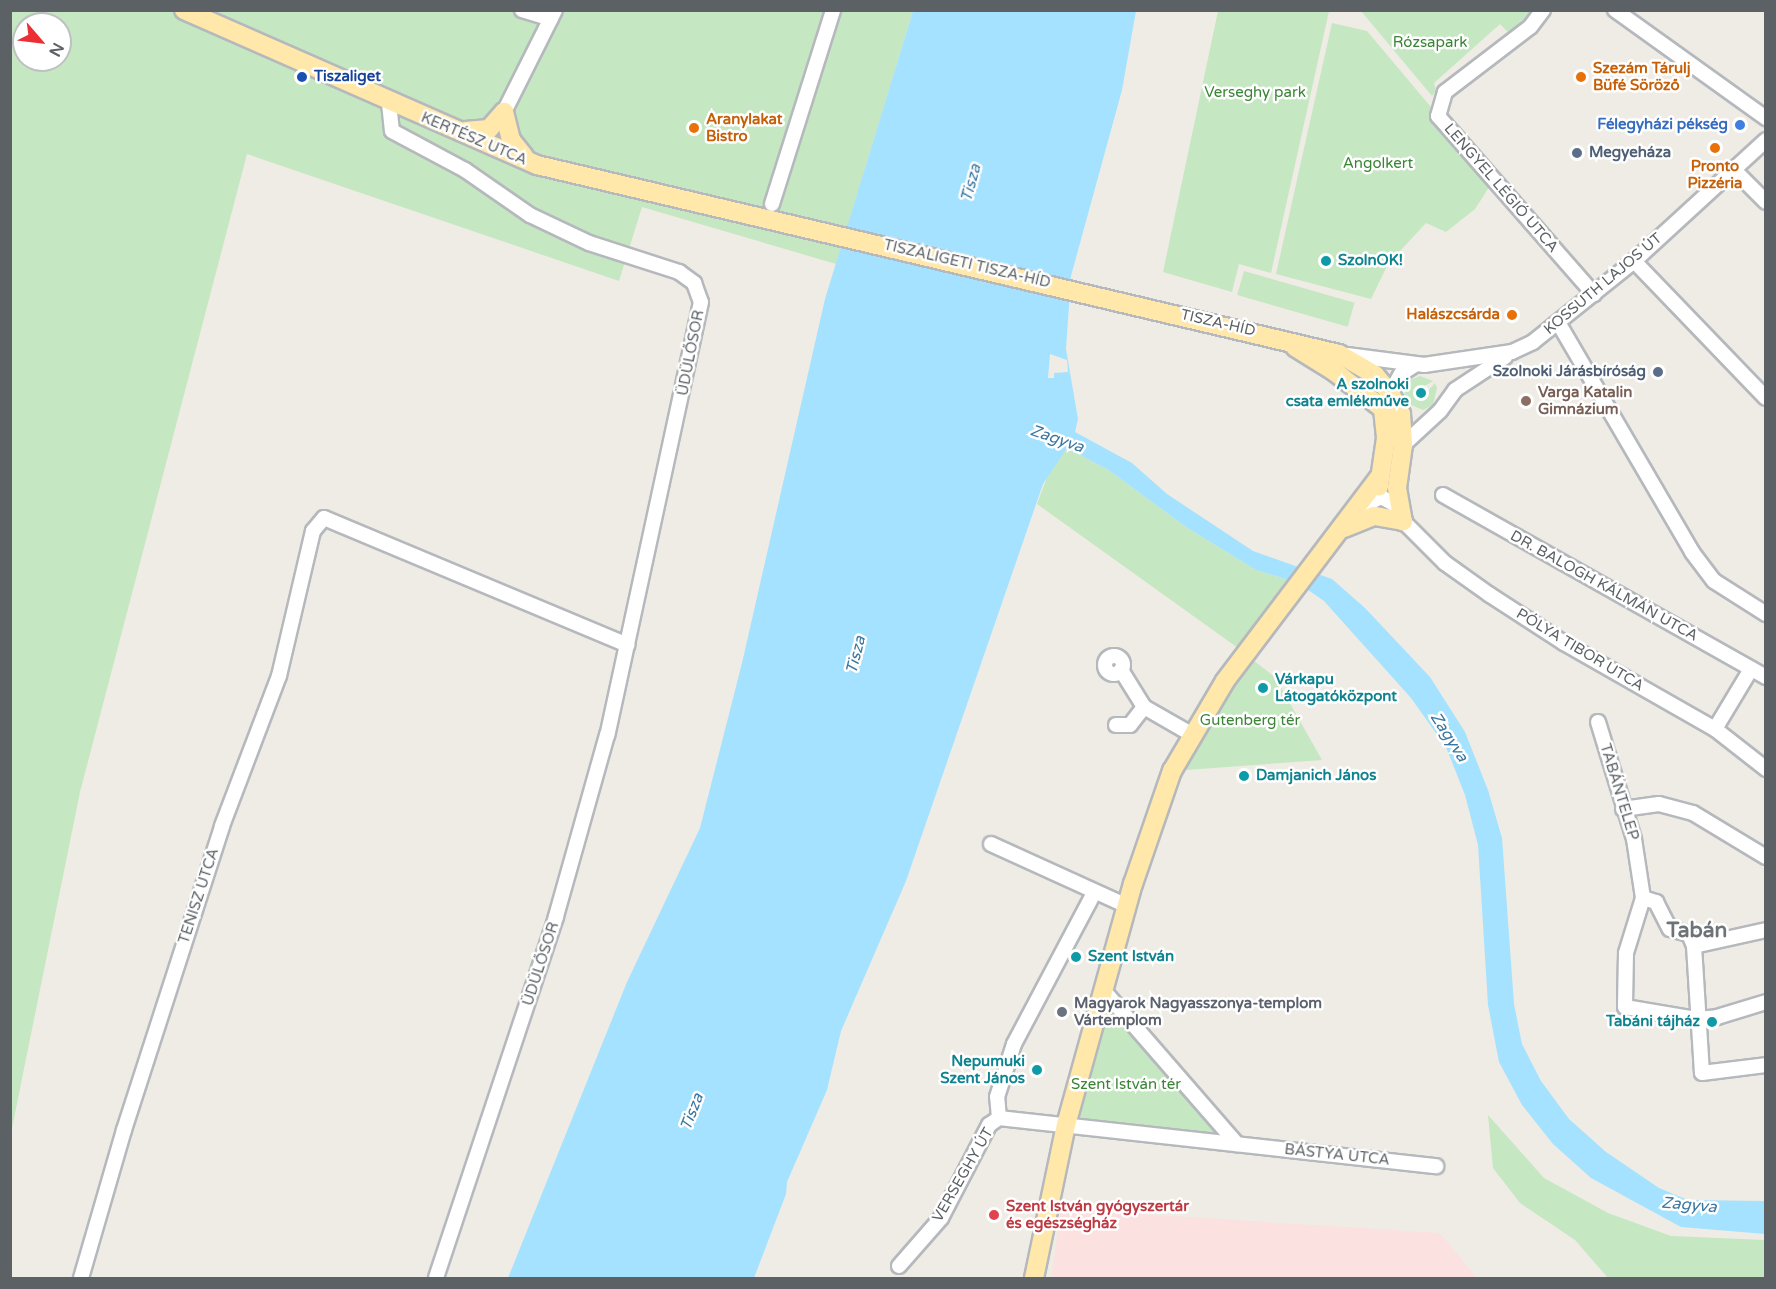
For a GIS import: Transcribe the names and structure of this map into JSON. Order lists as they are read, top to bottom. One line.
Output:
{"streets":{"main road":["KERTÉSZ UTCA","TISZALIGETI TISZA-HÍD","TISZA-HÍD"],"street":["LENGYEL LÉGIÓ UTCA","KOSSUTH LAJOS ÚT","ÜDÜLŐSOR","DR. BALOGH KÁLMÁN UTCA","PÓLYA TIBOR UTCA","TABÁNTELEP","TENISZ UTCA","BÁSTYA UTCA","VERSEGHY ÚT"]},"crossings":[["KERTÉSZ UTCA","TISZALIGETI TISZA-HÍD"],["KERTÉSZ UTCA","ÜDÜLŐSOR"],["LENGYEL LÉGIÓ UTCA","KOSSUTH LAJOS ÚT"],["TISZALIGETI TISZA-HÍD","TISZA-HÍD"],["KOSSUTH LAJOS ÚT","TISZA-HÍD"],["ÜDÜLŐSOR","TENISZ UTCA"]],"districts":["Tabán"],"water":["Tisza","Zagyva"],"parks":["Rózsapark","Verseghy park","Angolkert","Gutenberg tér","Szent István tér"],"places":["Tiszaliget","Szezám Tárulj Büfé Söröző","Félegyházi pékség","Aranylakat Bistro","Pronto Pizzéria","Megyeháza","SzolnOK!","Halászcsárda","Szolnoki Járásbíróság","A szolnoki csata emlékműve","Varga Katalin Gimnázium","Várkapu Látogatóközpont","Damjanich János","Szent István","Magyarok Nagyasszonya-templom Vártemplom","Tabáni tájház","Nepumuki Szent János","Szent István gyógyszertár és egészségház"],"north":"bottom right"}
